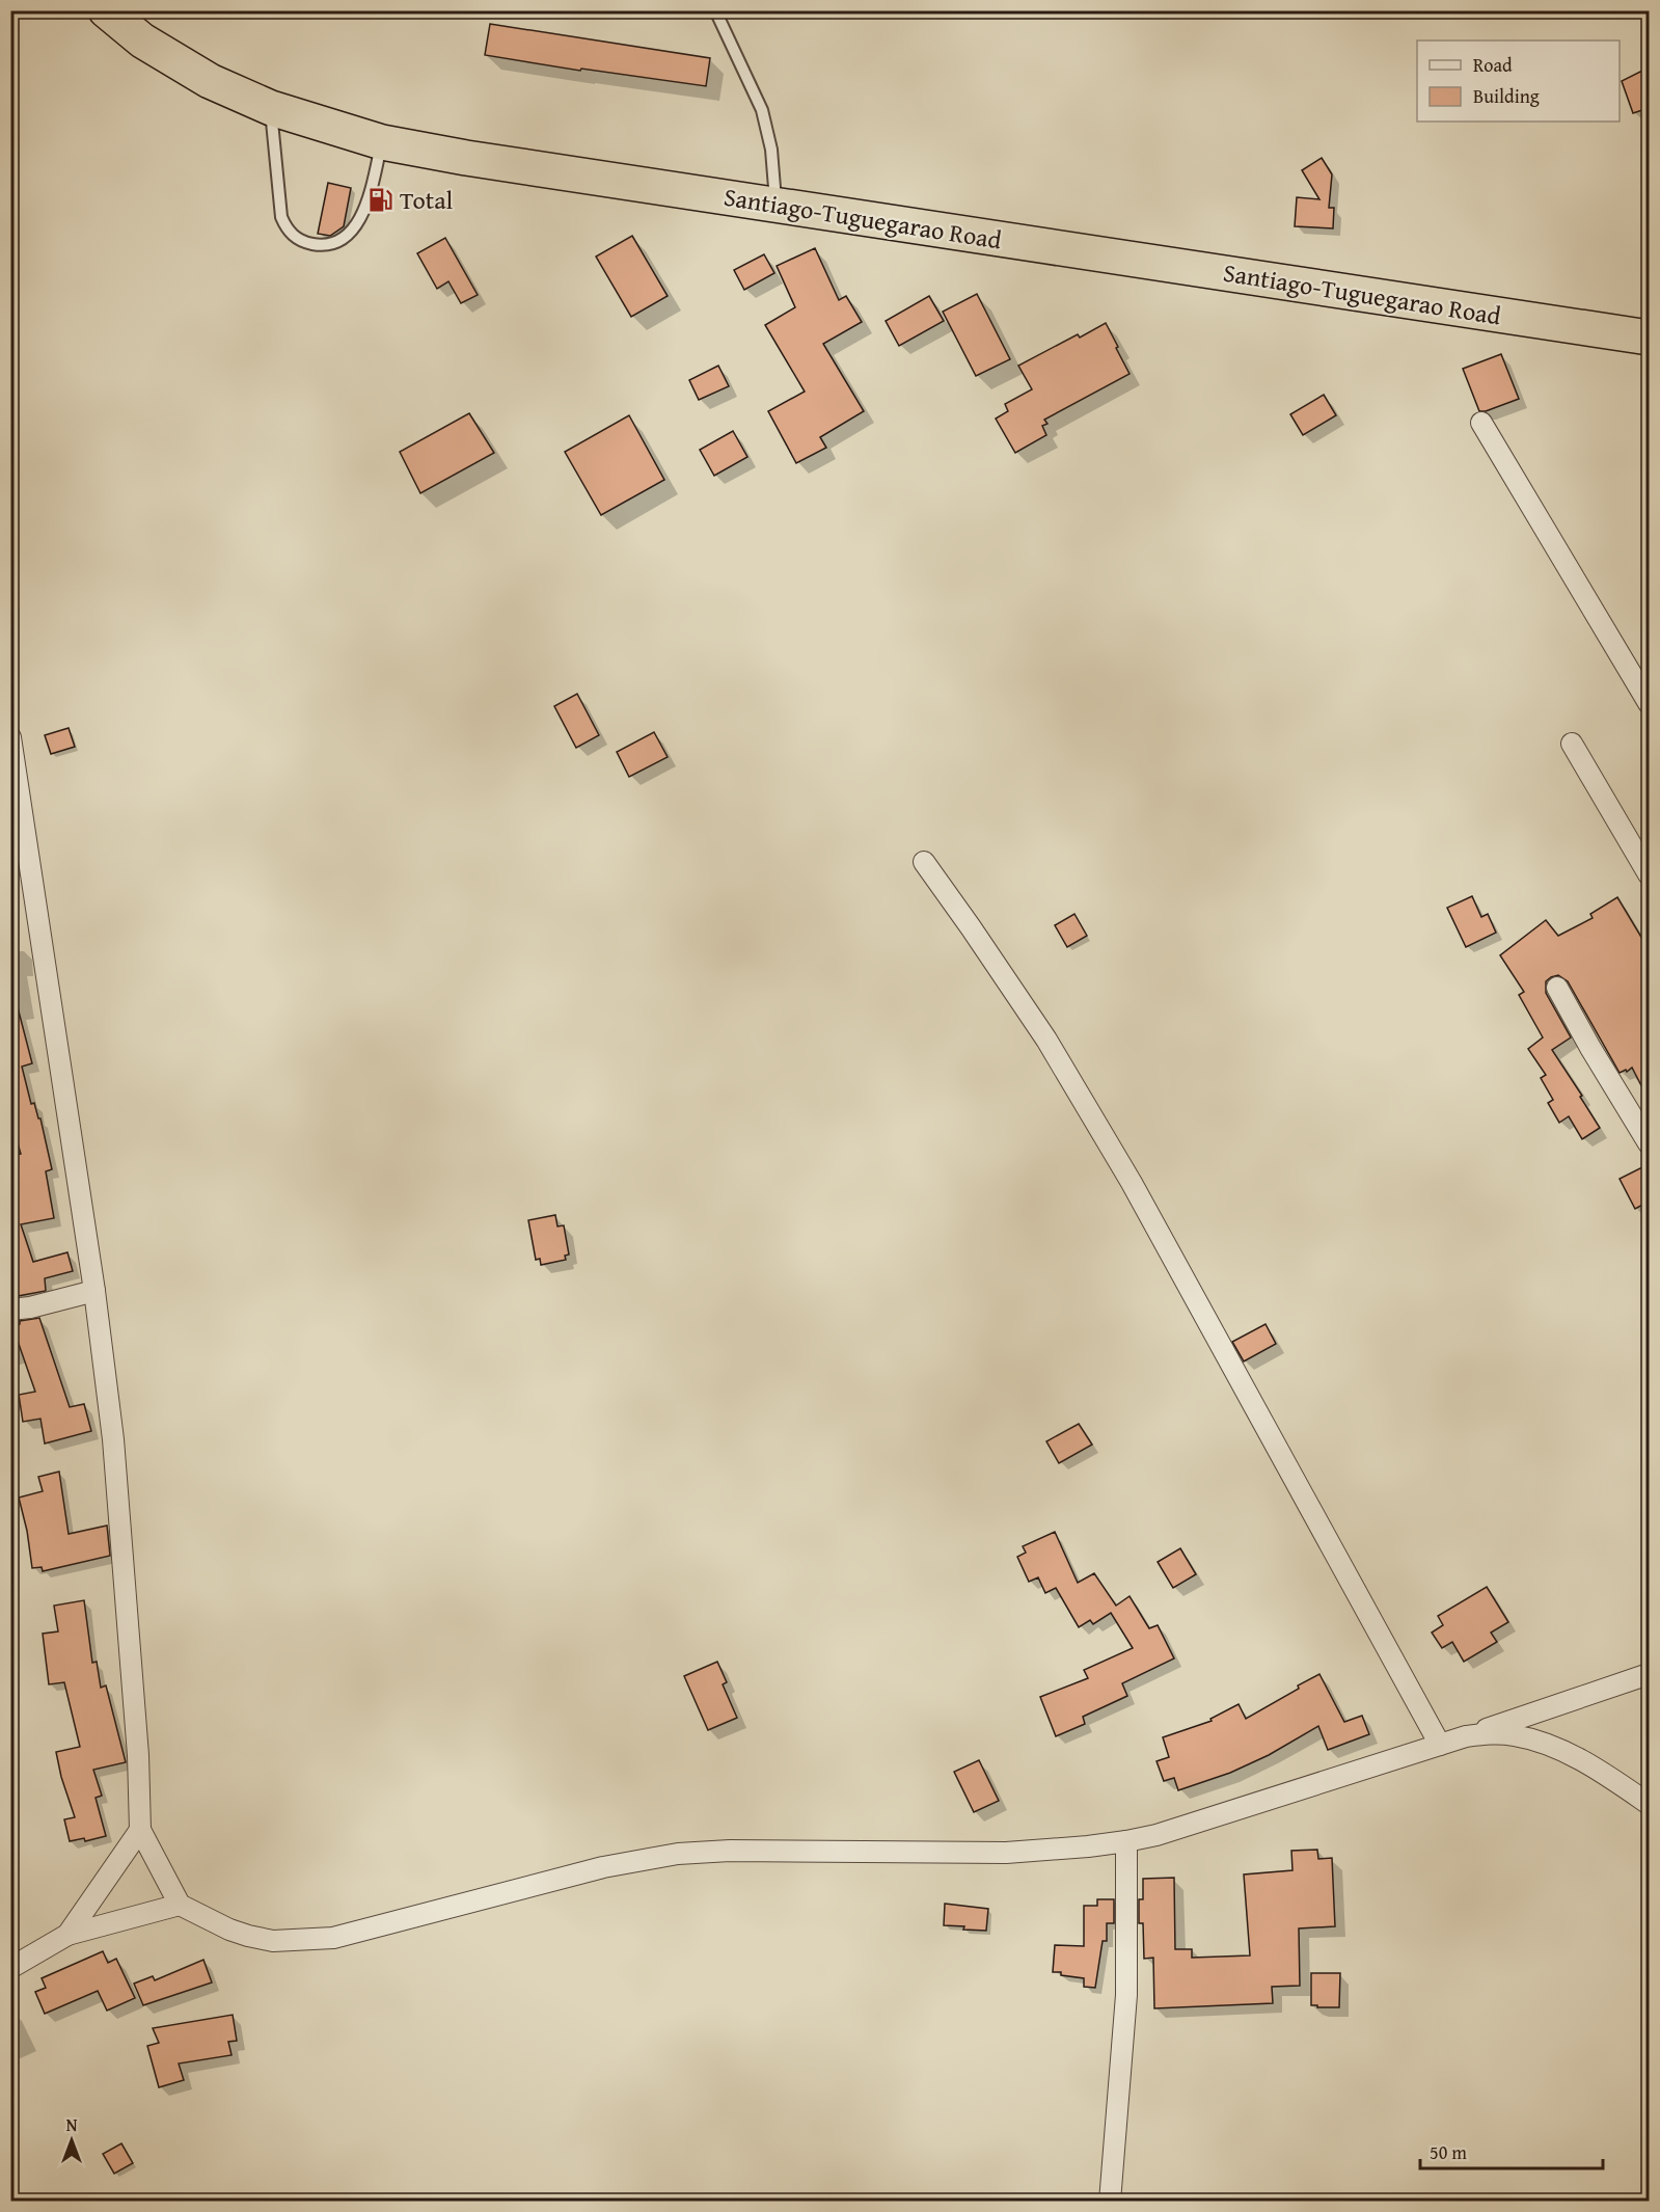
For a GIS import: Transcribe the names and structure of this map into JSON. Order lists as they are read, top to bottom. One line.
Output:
{"streets":{"highway":["Santiago-Tuguegarao Road"]},"places":{"fuel station":["Total"]},"legend":["Road","Building"],"scale_bar":"50 m","north":"top"}
